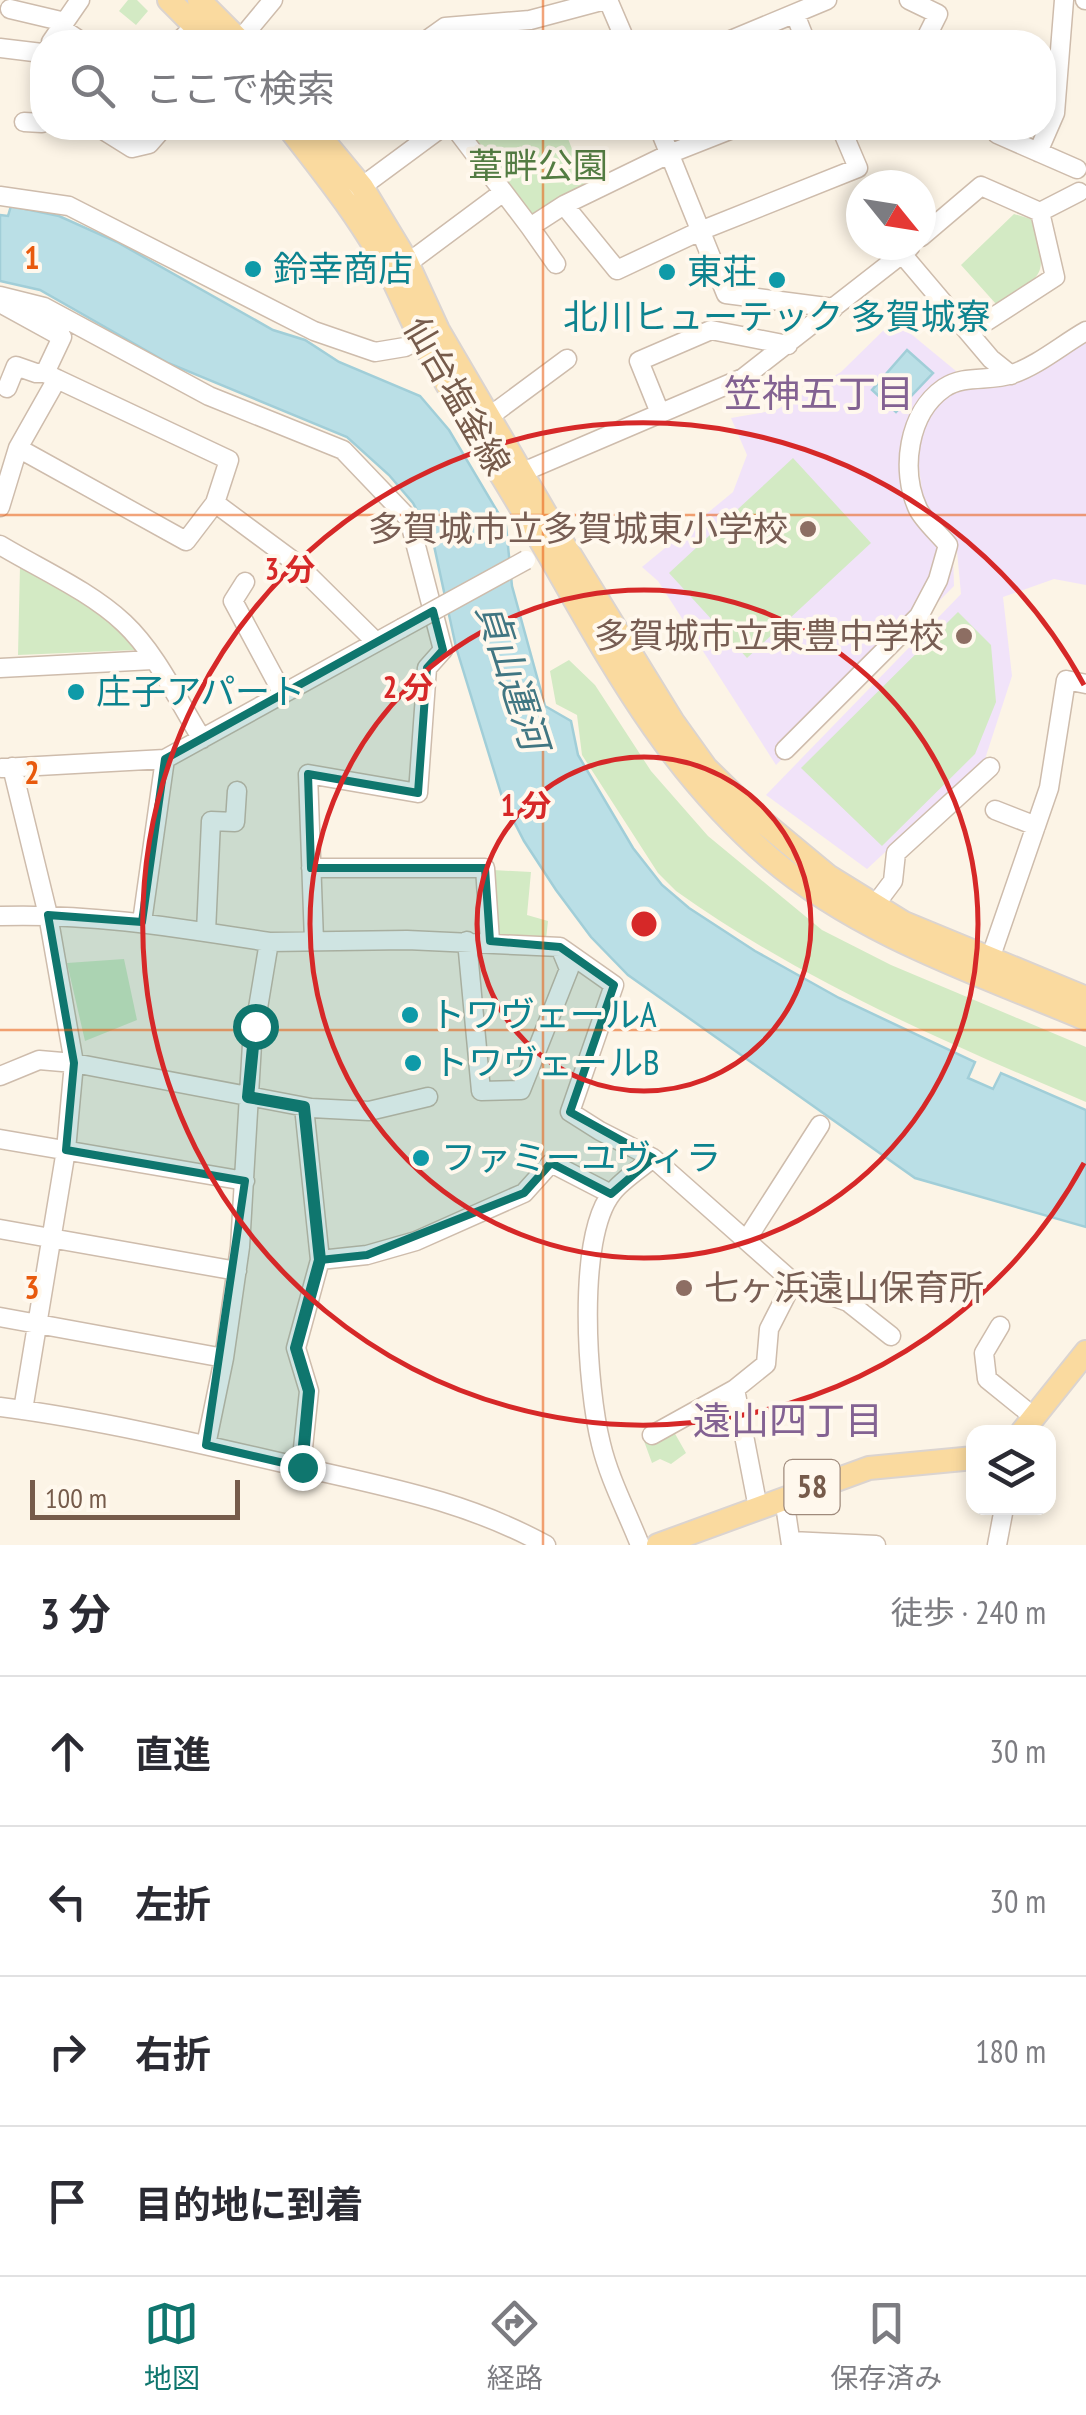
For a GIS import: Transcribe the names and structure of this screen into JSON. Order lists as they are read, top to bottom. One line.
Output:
{"streets":{"main road":["仙台塩釜線","58"]},"districts":["笠神五丁目","遠山四丁目"],"water":["貞山運河"],"parks":["葦畔公園"],"places":["鈴幸商店","東荘","北川ヒューテック 多賀城寮","多賀城市立多賀城東小学校","多賀城市立東豊中学校","庄子アパート","トワヴェールA","トワヴェールB","ファミーユヴィラ","七ヶ浜遠山保育所"],"scale_bar":"100 m","north":"bottom right","page":{"search":"ここで検索","scale":"100 m","heading":["3 分","徒歩 · 240 m"],"list":[["直進","30 m"],["左折","30 m"],["右折","180 m"],"目的地に到着"],"nav":["地図","経路","保存済み"]},"grid":{"rows":["1","2","3"]},"rings":["3 分","2 分","1 分"]}
